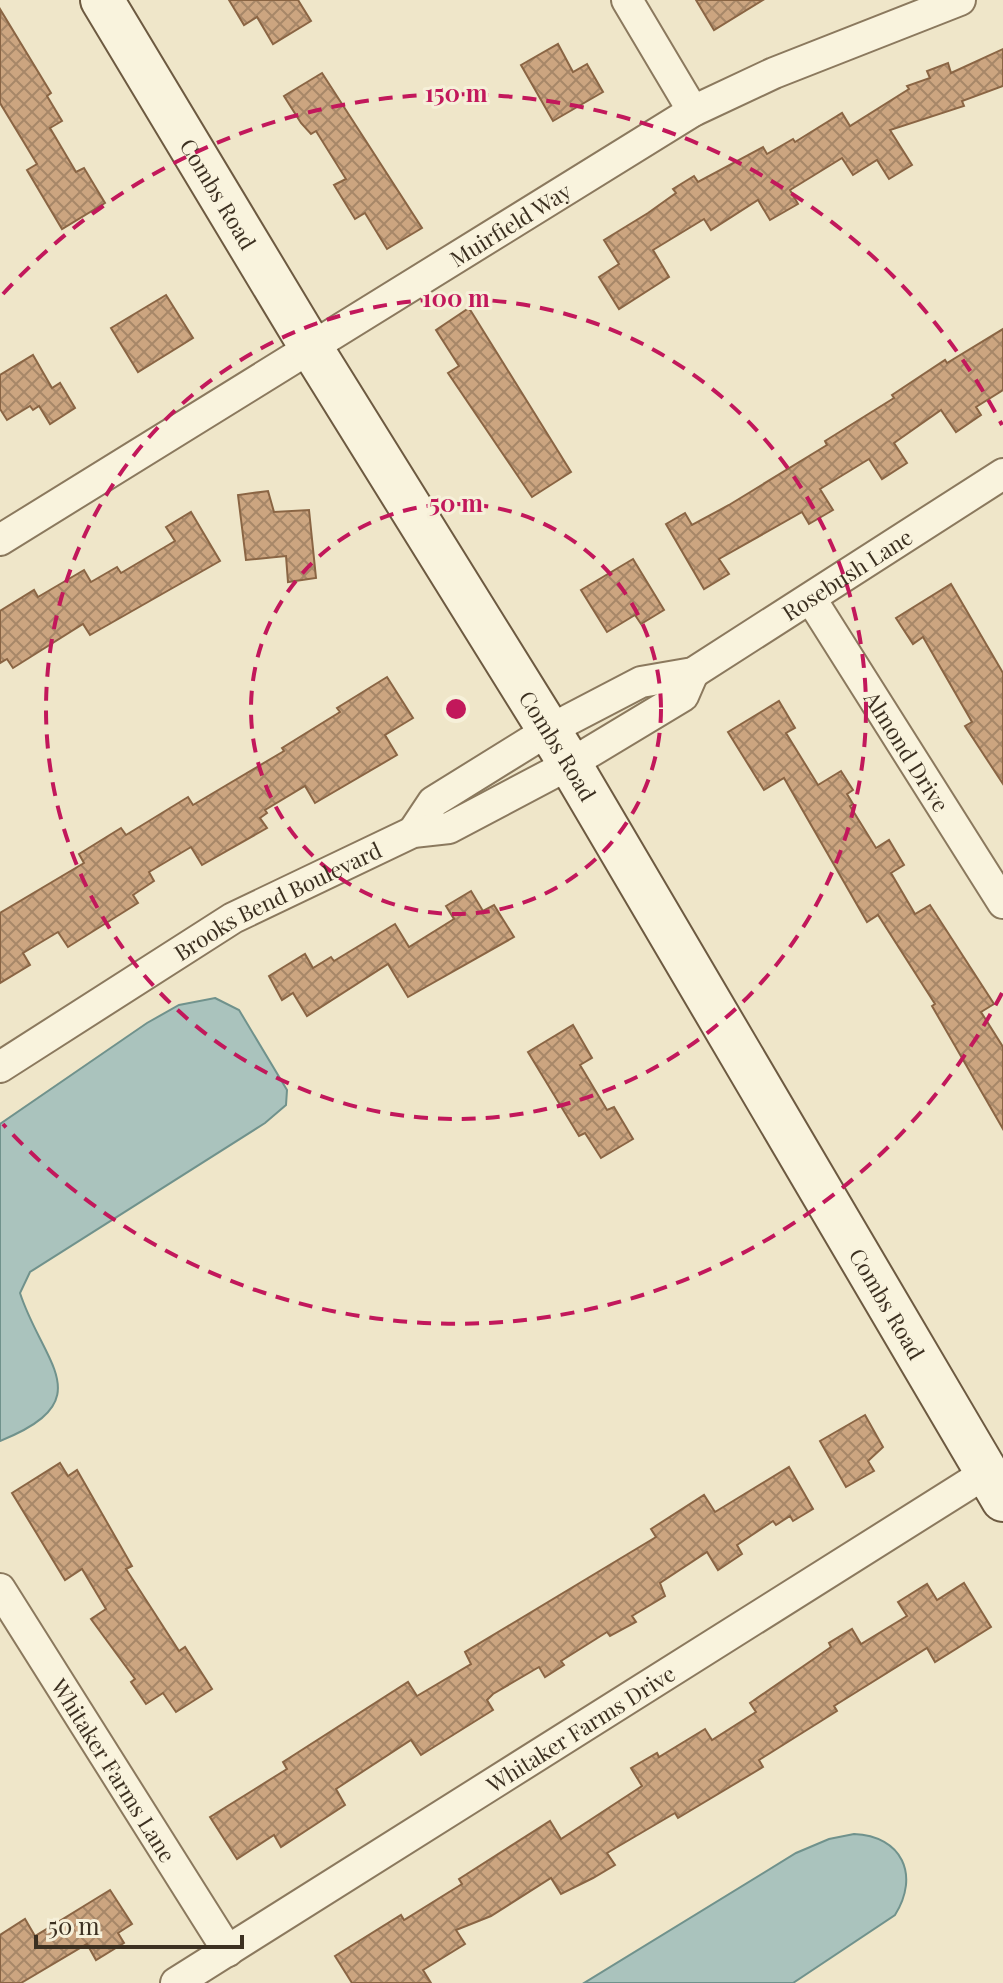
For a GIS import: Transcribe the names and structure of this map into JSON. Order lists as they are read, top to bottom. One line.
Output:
{"streets":{"street":["Combs Road","Muirfield Way","Rosebush Lane","Almond Drive","Brooks Bend Boulevard","Whitaker Farms Drive","Whitaker Farms Lane"]},"crossings":[["Combs Road","Muirfield Way"],["Combs Road","Rosebush Lane"],["Combs Road","Whitaker Farms Drive"],["Rosebush Lane","Almond Drive"],["Rosebush Lane","Brooks Bend Boulevard"],["Whitaker Farms Drive","Whitaker Farms Lane"]],"scale_bar":"50 m","rings":["150 m","100 m","50 m"]}
